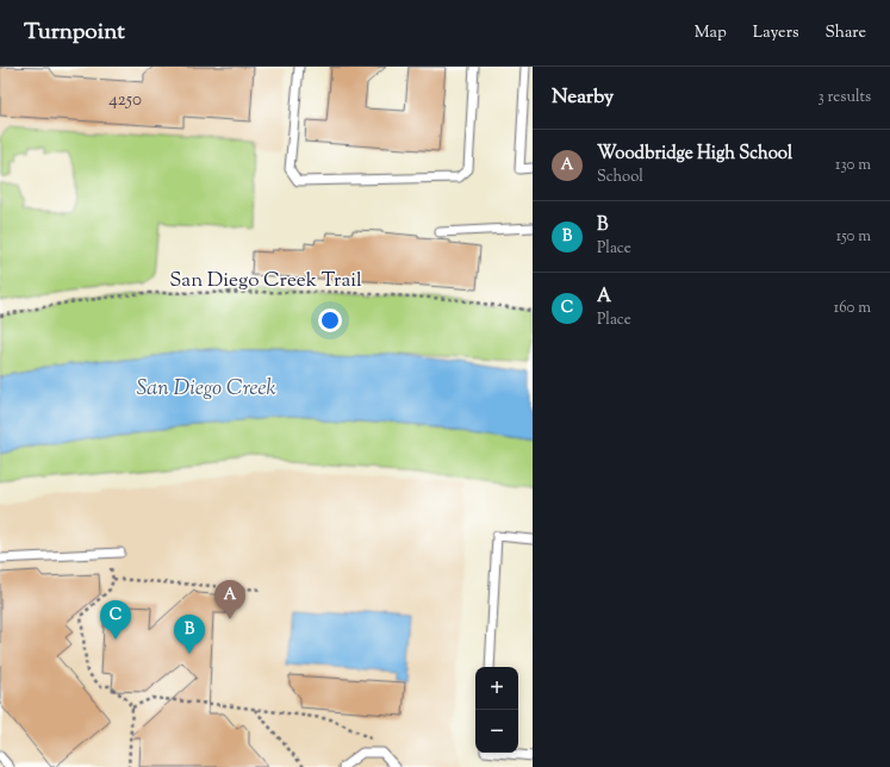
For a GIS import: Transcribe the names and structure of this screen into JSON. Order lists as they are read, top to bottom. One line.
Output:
{"streets":{"path":["San Diego Creek Trail"]},"water":["San Diego Creek"],"house_numbers":["4250"],"page":{"header":"Turnpoint","nav":["Map","Layers","Share"],"heading":["Nearby","3 results"],"list":[{"mark":"A","name":"Woodbridge High School","note":"School","value":"130 m"},{"mark":"B","name":"B","note":"Place","value":"150 m"},{"mark":"C","name":"A","note":"Place","value":"160 m"}],"pins":["A","C","B"],"map_buttons":["+","−"]}}
